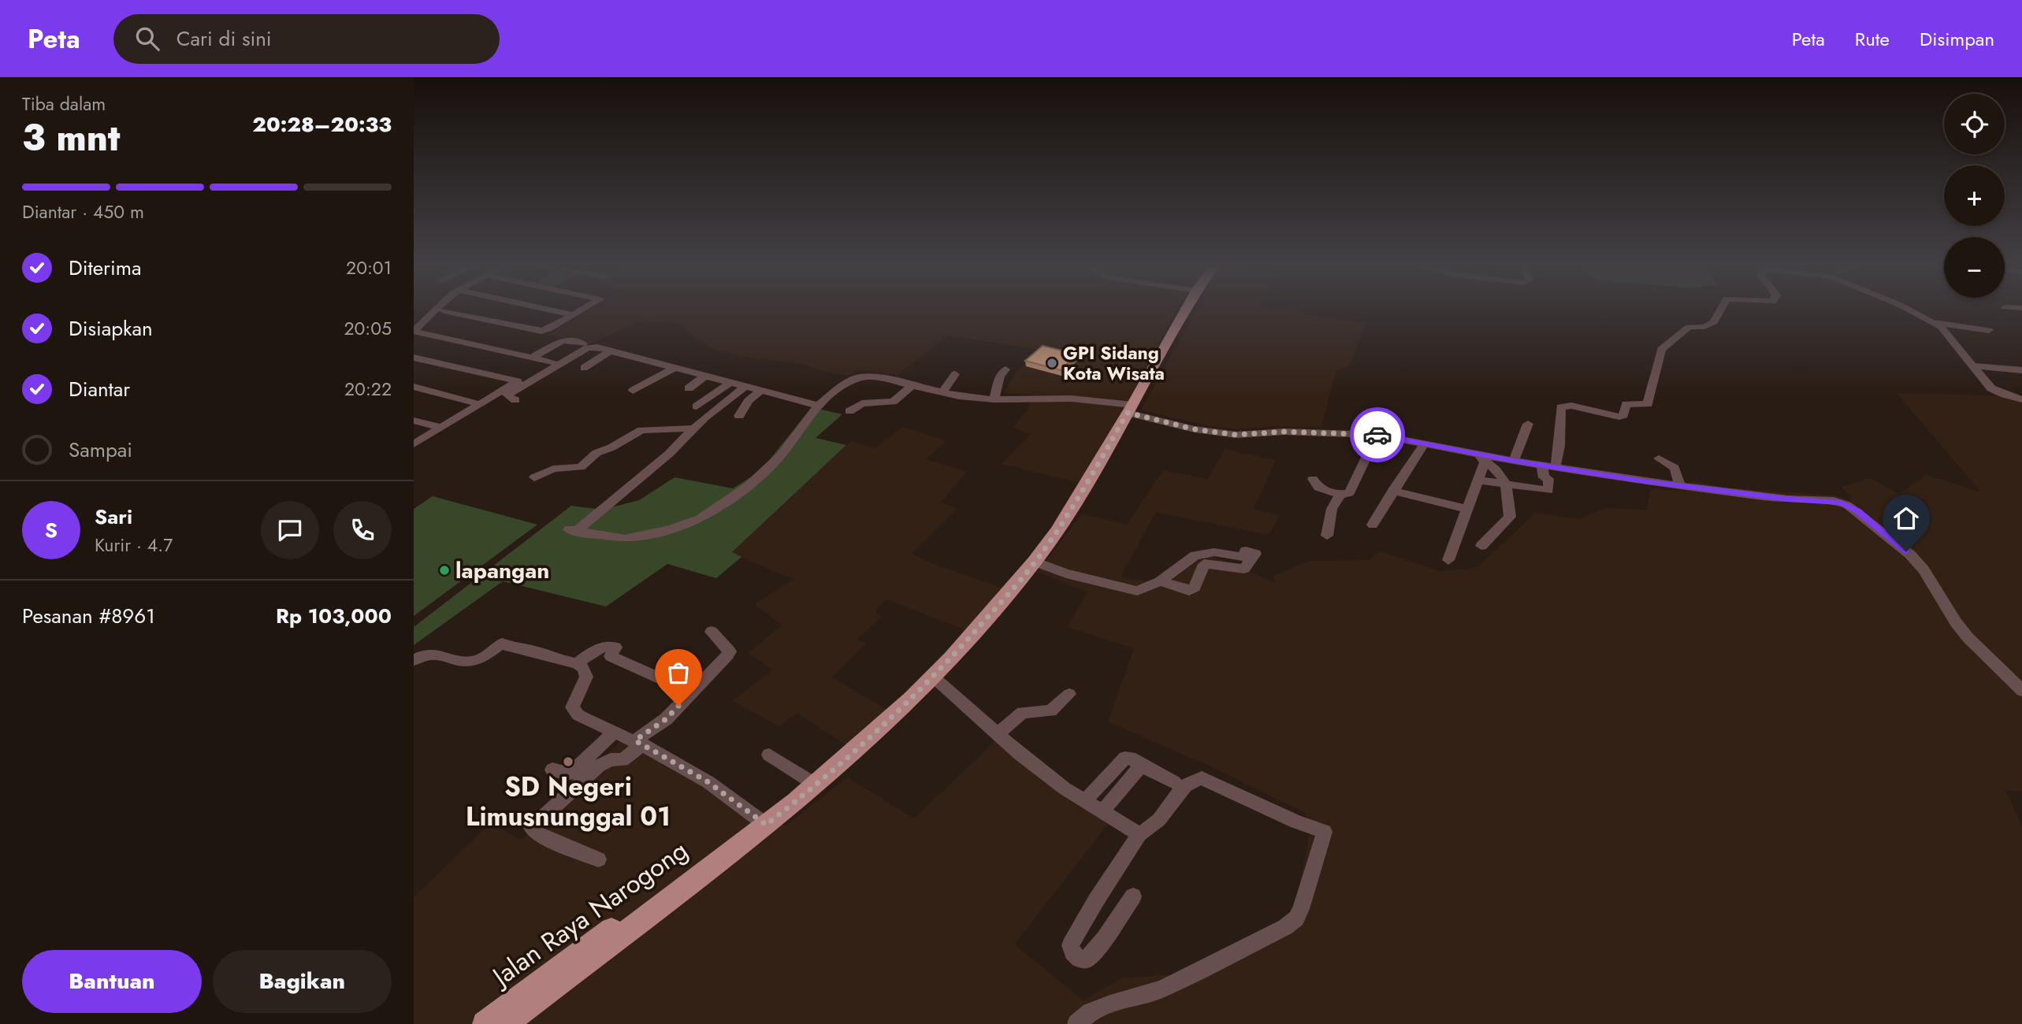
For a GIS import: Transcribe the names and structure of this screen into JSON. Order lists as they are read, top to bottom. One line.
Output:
{"streets":{"main road":["Jalan Raya Narogong"]},"places":["GPI Sidang Kota Wisata","lapangan","SD Negeri Limusnunggal 01"],"page":{"header":"Peta","search":"Cari di sini","nav":["Peta","Rute","Disimpan"],"heading":["3 mnt","Tiba dalam","20:28–20:33"],"panel":["Sari","Kurir · 4.7","Pesanan #8961","Rp 103,000"],"map_buttons":["+","−"],"bar":"Diantar · 450 m","list":[["Diterima","20:01"],["Disiapkan","20:05"],["Diantar","20:22"],"Sampai"],"round":"S","buttons":["Bantuan","Bagikan"]}}
